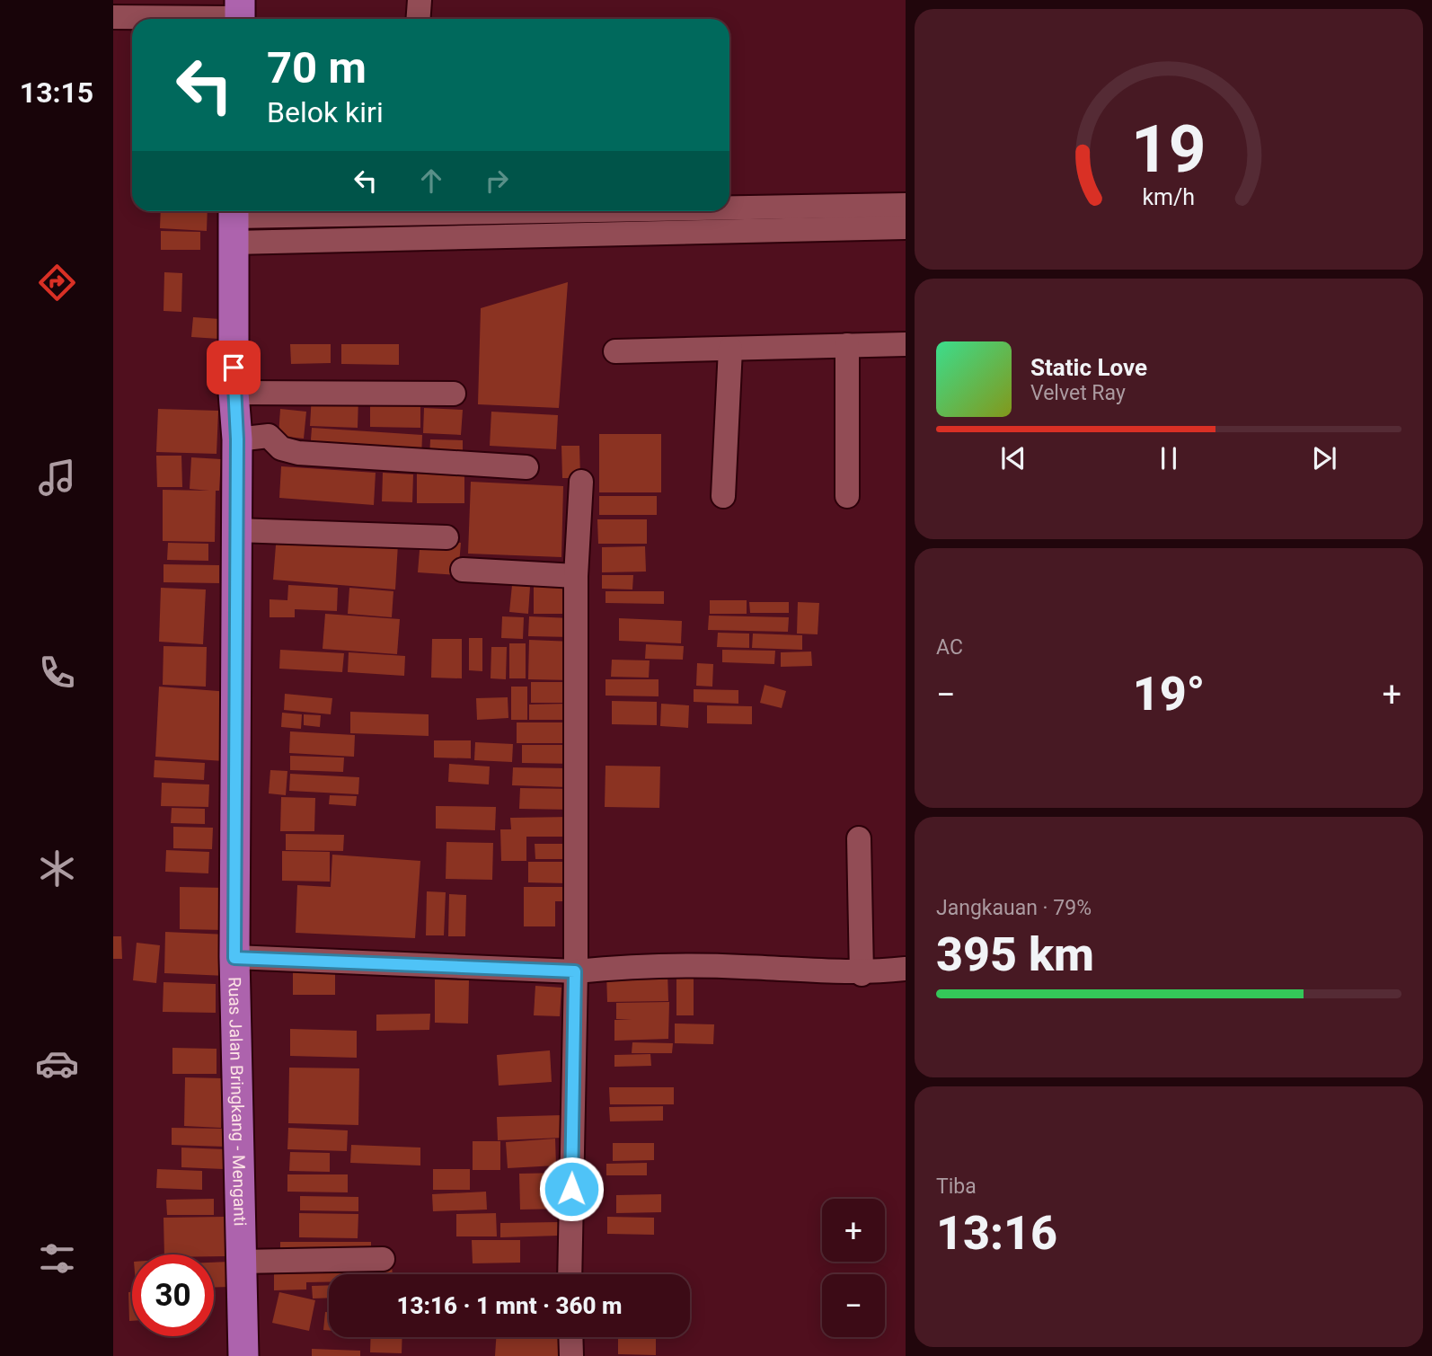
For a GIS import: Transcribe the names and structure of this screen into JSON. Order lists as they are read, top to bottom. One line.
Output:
{"streets":{"main road":["Ruas Jalan Bringkang - Menganti"]},"page":{"tabs":"13:15","turn":["70 m","Belok kiri"],"song":["Static Love","Velvet Ray"],"tile":["AC",["Jangkauan · 79%","395 km"],["Tiba","13:16"]],"heat":["−","19°","+"],"map_buttons":["+","−"],"limit":"30","trip":"13:16 · 1 mnt · 360 m","gauge":["19","km/h"]}}
